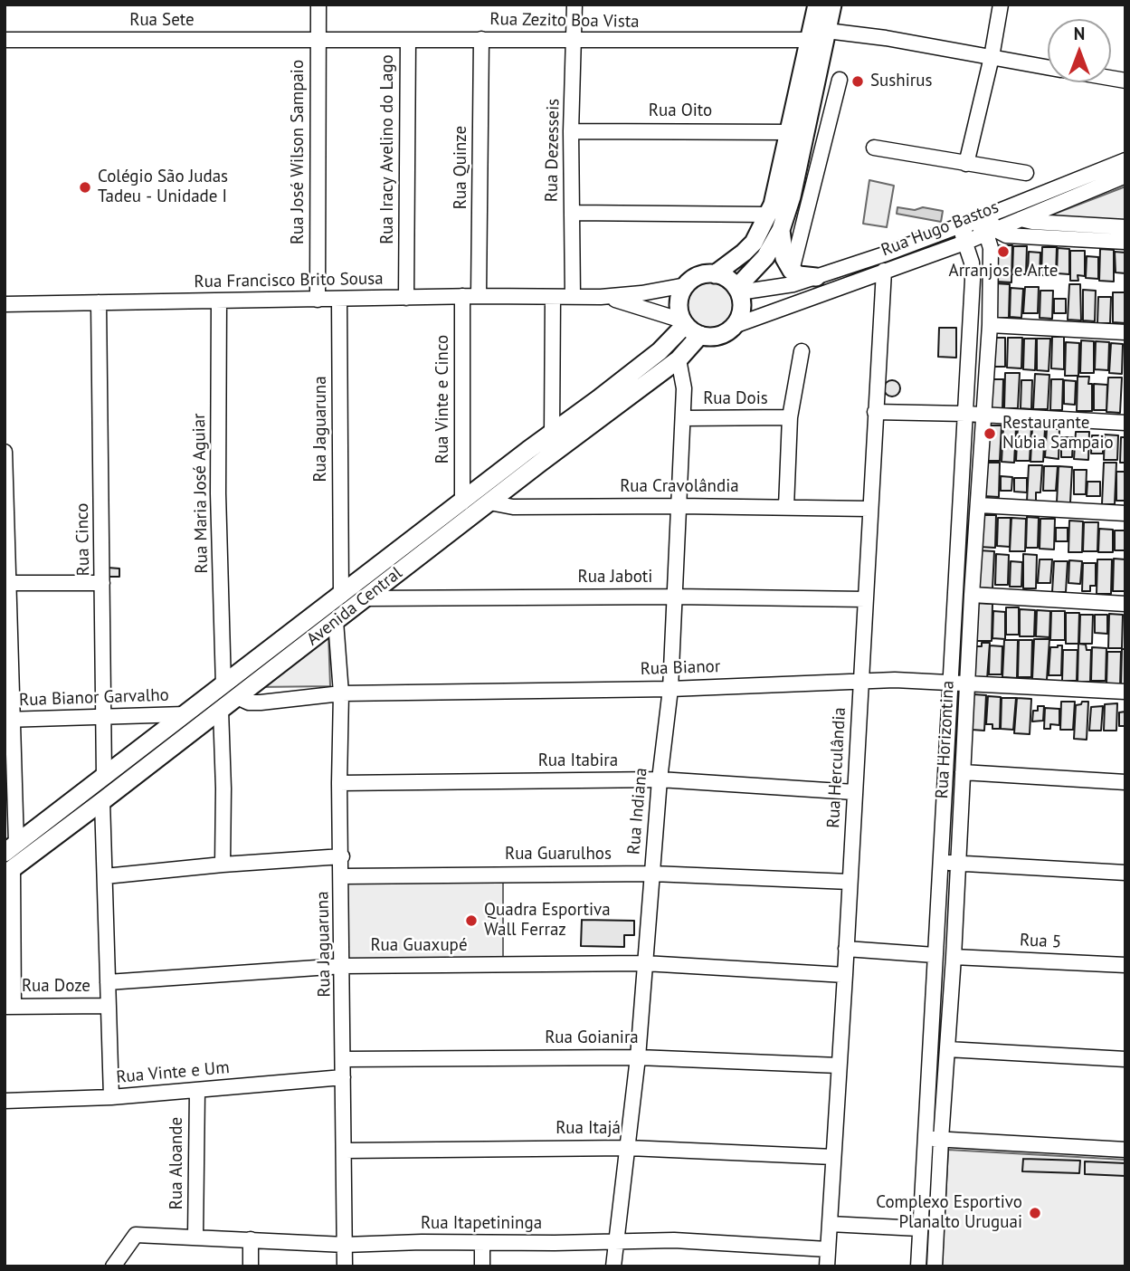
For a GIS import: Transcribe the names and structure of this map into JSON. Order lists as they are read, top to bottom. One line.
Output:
{"streets":{"main road":["Avenida Central"],"street":["Rua Sete","Rua Zezito Boa Vista","Rua Oito","Rua Iracy Avelino do Lago","Rua Dezesseis","Rua José Wilson Sampaio","Rua Quinze","Rua Hugo Bastos","Rua Francisco Brito Sousa","Rua Vinte e Cinco","Rua Dois","Rua Jaguaruna","Rua Cravolândia","Rua Maria José Aguiar","Rua Cinco","Rua Jaboti","Rua Bianor","Rua Bianor Garvalho","Rua Horizontina","Rua Itabira","Rua Herculândia","Rua Indiana","Rua Guarulhos","Rua 5","Rua Guaxupé","Rua Doze","Rua Goianira","Rua Vinte e Um","Rua Itajá","Rua Aloande","Rua Itapetininga"]},"crossings":[["Rua Sete","Rua Zezito Boa Vista"],["Rua Sete","Rua José Wilson Sampaio"],["Rua Zezito Boa Vista","Rua Iracy Avelino do Lago"],["Rua Zezito Boa Vista","Rua Dezesseis"],["Rua Zezito Boa Vista","Rua José Wilson Sampaio"],["Rua Zezito Boa Vista","Rua Quinze"],["Rua Oito","Rua Dezesseis"],["Rua Iracy Avelino do Lago","Rua Francisco Brito Sousa"],["Rua Dezesseis","Rua Francisco Brito Sousa"],["Rua José Wilson Sampaio","Rua Francisco Brito Sousa"],["Rua Quinze","Rua Francisco Brito Sousa"],["Rua Hugo Bastos","Avenida Central"],["Rua Hugo Bastos","Rua Horizontina"],["Rua Hugo Bastos","Rua Herculândia"],["Rua Francisco Brito Sousa","Rua Vinte e Cinco"],["Rua Francisco Brito Sousa","Rua Jaguaruna"],["Rua Francisco Brito Sousa","Rua Maria José Aguiar"],["Rua Francisco Brito Sousa","Rua Cinco"],["Rua Vinte e Cinco","Avenida Central"],["Rua Dois","Rua Indiana"],["Rua Jaguaruna","Avenida Central"],["Rua Jaguaruna","Rua Bianor"],["Rua Jaguaruna","Rua Itabira"],["Rua Jaguaruna","Rua Guarulhos"],["Rua Jaguaruna","Rua Guaxupé"],["Rua Jaguaruna","Rua Goianira"],["Rua Jaguaruna","Rua Vinte e Um"],["Rua Jaguaruna","Rua Itajá"],["Rua Jaguaruna","Rua Itapetininga"],["Rua Cravolândia","Avenida Central"],["Rua Cravolândia","Rua Herculândia"],["Rua Cravolândia","Rua Indiana"],["Rua Maria José Aguiar","Avenida Central"],["Rua Maria José Aguiar","Rua Bianor"],["Rua Cinco","Avenida Central"],["Rua Cinco","Rua Bianor Garvalho"],["Rua Jaboti","Avenida Central"],["Rua Jaboti","Rua Herculândia"],["Rua Jaboti","Rua Indiana"],["Avenida Central","Rua Bianor"],["Avenida Central","Rua Bianor Garvalho"],["Avenida Central","Rua Indiana"],["Rua Bianor","Rua Horizontina"],["Rua Bianor","Rua Herculândia"],["Rua Bianor","Rua Indiana"],["Rua Horizontina","Rua 5"],["Rua Itabira","Rua Herculândia"],["Rua Itabira","Rua Indiana"],["Rua Herculândia","Rua Guarulhos"],["Rua Herculândia","Rua Guaxupé"],["Rua Herculândia","Rua Goianira"],["Rua Herculândia","Rua Itajá"],["Rua Herculândia","Rua Itapetininga"],["Rua Indiana","Rua Guarulhos"],["Rua Indiana","Rua Guaxupé"],["Rua Indiana","Rua Goianira"],["Rua Indiana","Rua Itajá"],["Rua Indiana","Rua Itapetininga"],["Rua Vinte e Um","Rua Aloande"],["Rua Aloande","Rua Itapetininga"]],"places":["Sushirus","Colégio São Judas Tadeu - Unidade I","Arranjos e Arte","Restaurante Núbia Sampaio","Quadra Esportiva Wall Ferraz","Complexo Esportivo Planalto Uruguai"],"north":"top"}
